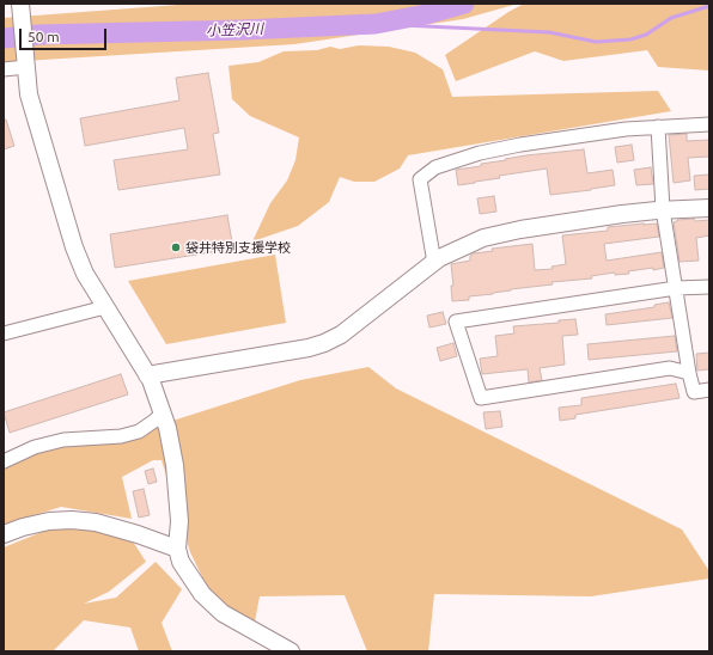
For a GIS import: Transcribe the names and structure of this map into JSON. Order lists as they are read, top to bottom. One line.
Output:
{"water":["小笠沢川"],"places":["袋井特別支援学校"],"scale_bar":"50 m"}
